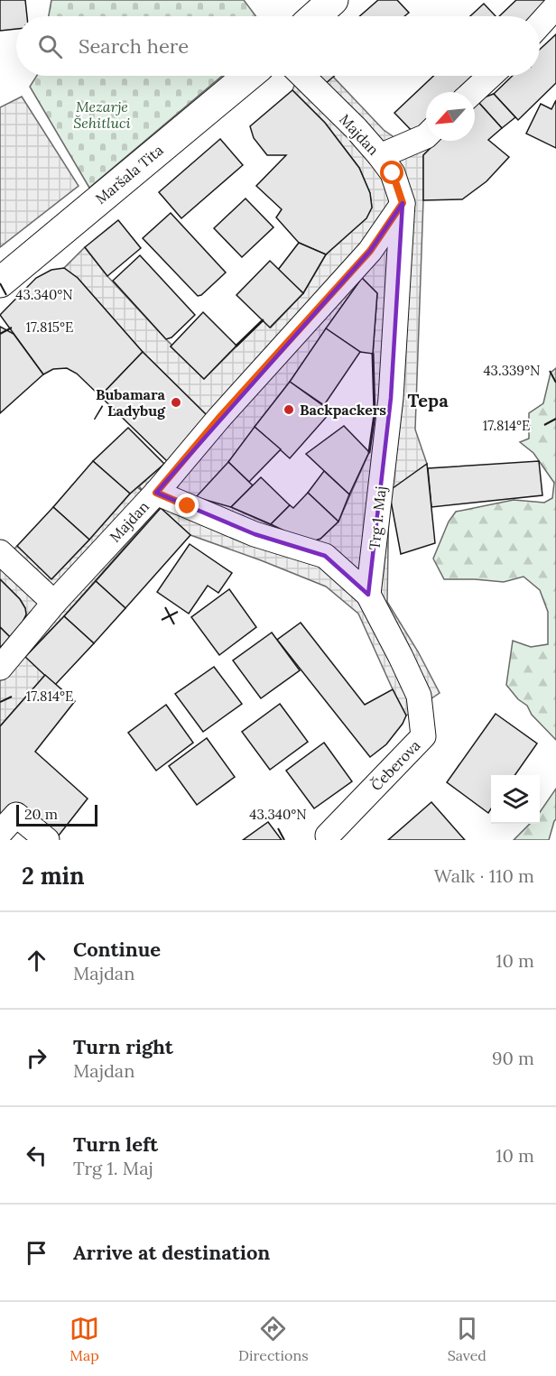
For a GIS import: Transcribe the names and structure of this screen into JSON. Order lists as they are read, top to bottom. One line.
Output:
{"streets":{"street":["Majdan","Maršala Tita","Trg 1. Maj","Čeberova"]},"crossings":[["Majdan","Trg 1. Maj"],["Trg 1. Maj","Čeberova"]],"districts":["Tepa"],"parks":["Mezarje Šehitluci"],"places":["Bubamara / Ladybug","Backpackers"],"scale_bar":"20 m","north":"bottom left","page":{"search":"Search here","scale":"20 m","heading":["2 min","Walk · 110 m"],"list":[["Continue","Majdan","10 m"],["Turn right","Majdan","90 m"],["Turn left","Trg 1. Maj","10 m"],"Arrive at destination"],"nav":["Map","Directions","Saved"]},"coordinates":["43.340°N","17.815°E","43.339°N","17.814°E"]}
